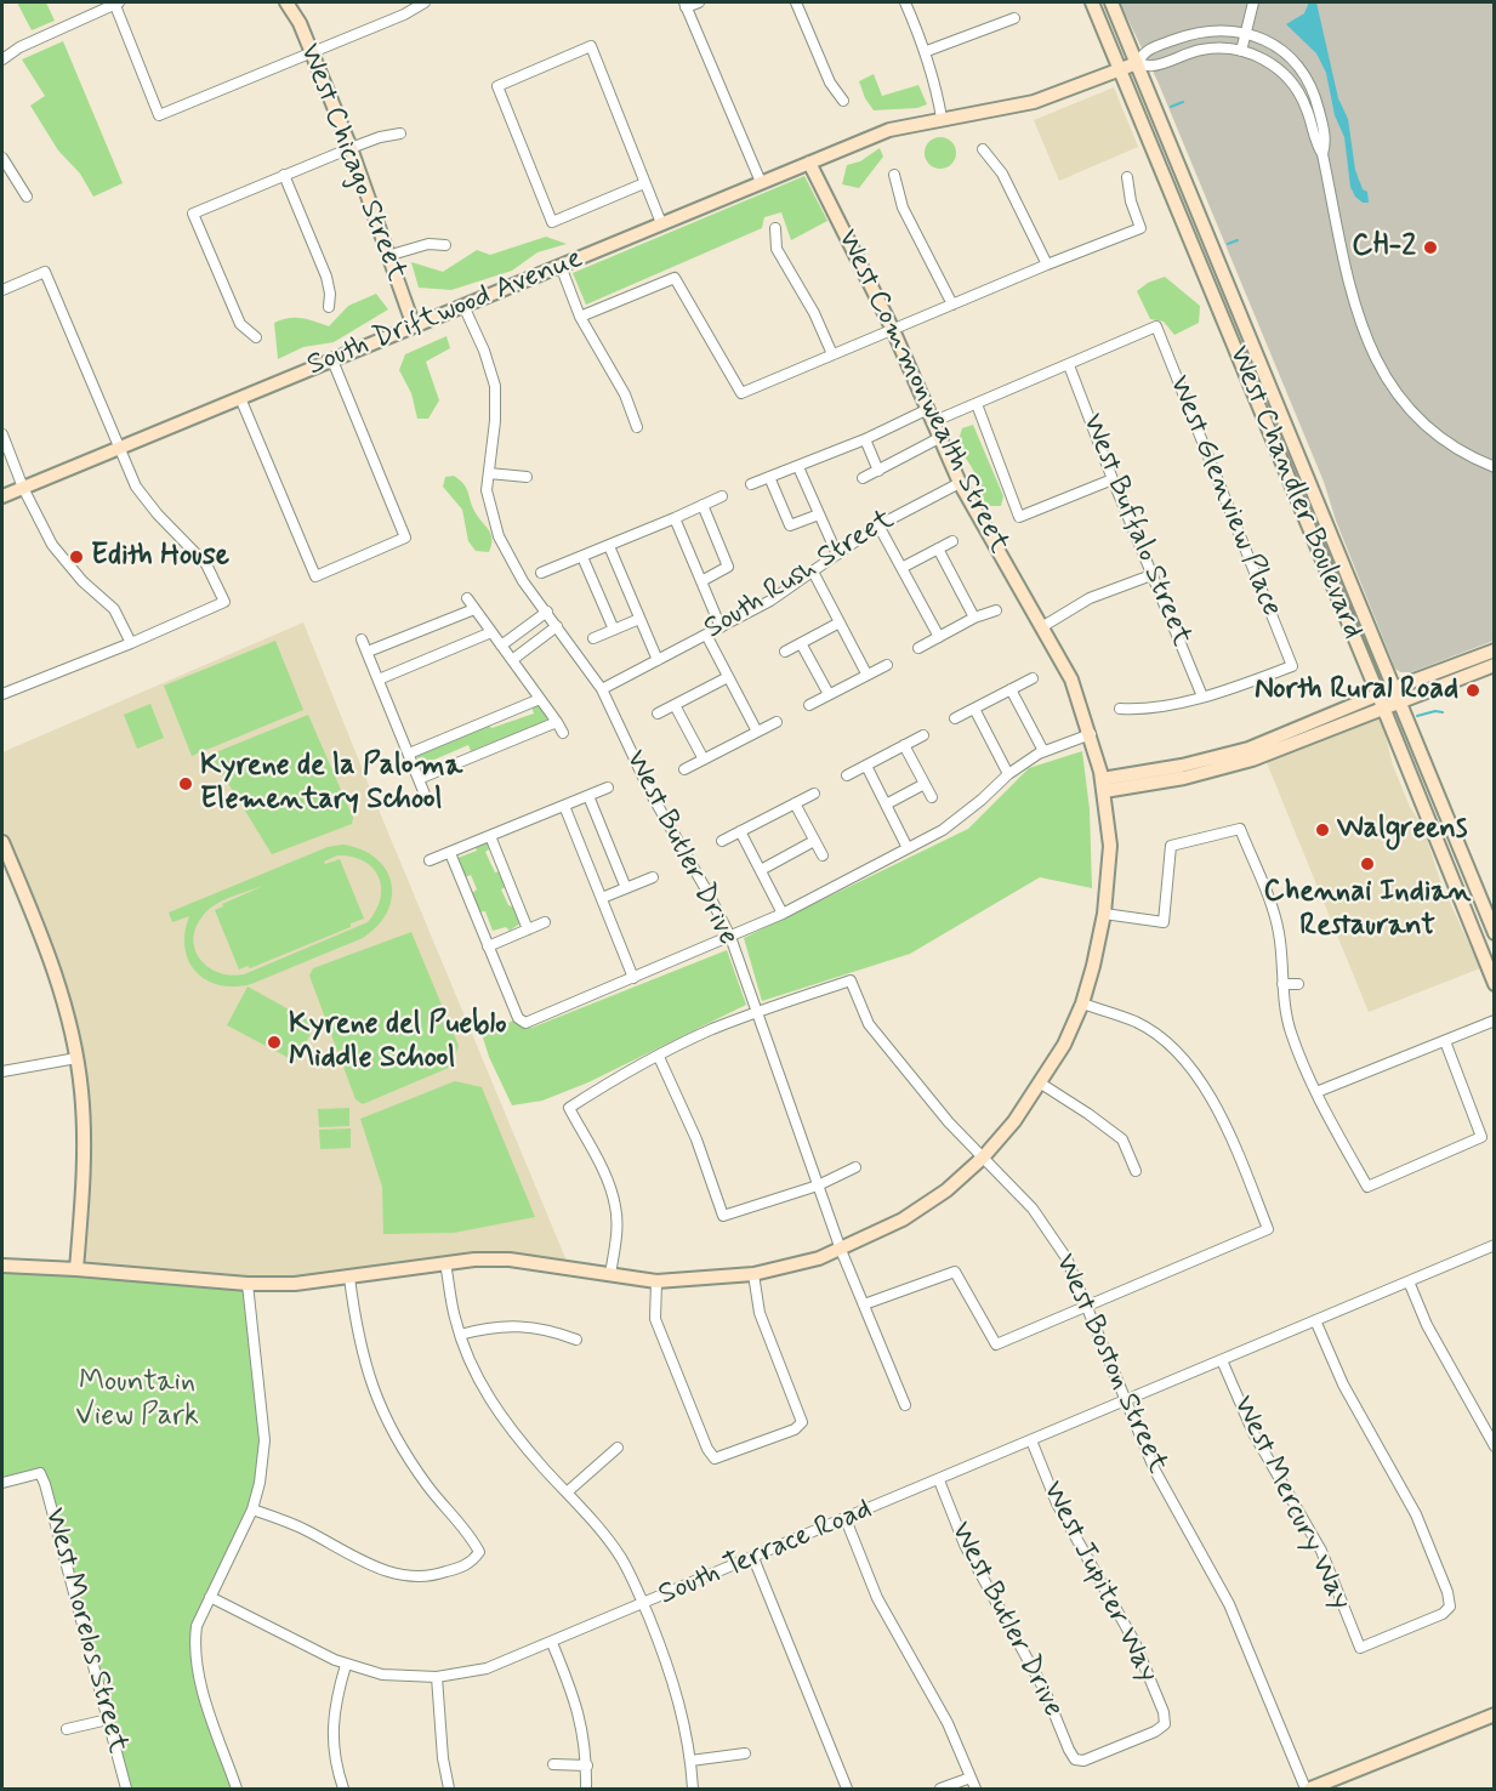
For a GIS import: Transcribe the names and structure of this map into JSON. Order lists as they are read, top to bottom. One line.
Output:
{"streets":{"street":["West Chicago Street","South Driftwood Avenue","West Commonwealth Street","West Chandler Boulevard","West Glenview Place","West Buffalo Street","South Rush Street","West Butler Drive","West Boston Street","West Mercury Way","South Terrace Road","West Jupiter Way","West Morelos Street"]},"crossings":[["West Chicago Street","South Driftwood Avenue"],["South Driftwood Avenue","West Commonwealth Street"],["South Driftwood Avenue","West Chandler Boulevard"],["South Driftwood Avenue","West Butler Drive"],["West Commonwealth Street","South Rush Street"],["West Commonwealth Street","West Butler Drive"],["West Commonwealth Street","West Boston Street"],["West Glenview Place","West Buffalo Street"],["South Rush Street","West Butler Drive"],["West Butler Drive","West Boston Street"],["West Butler Drive","South Terrace Road"],["West Butler Drive","West Jupiter Way"],["West Boston Street","South Terrace Road"],["West Mercury Way","South Terrace Road"],["South Terrace Road","West Jupiter Way"]],"parks":["Mountain View Park"],"places":["CH-2","Edith House","North Rural Road","Kyrene de la Paloma Elementary School","Walgreens","Chennai Indian Restaurant","Kyrene del Pueblo Middle School"]}
